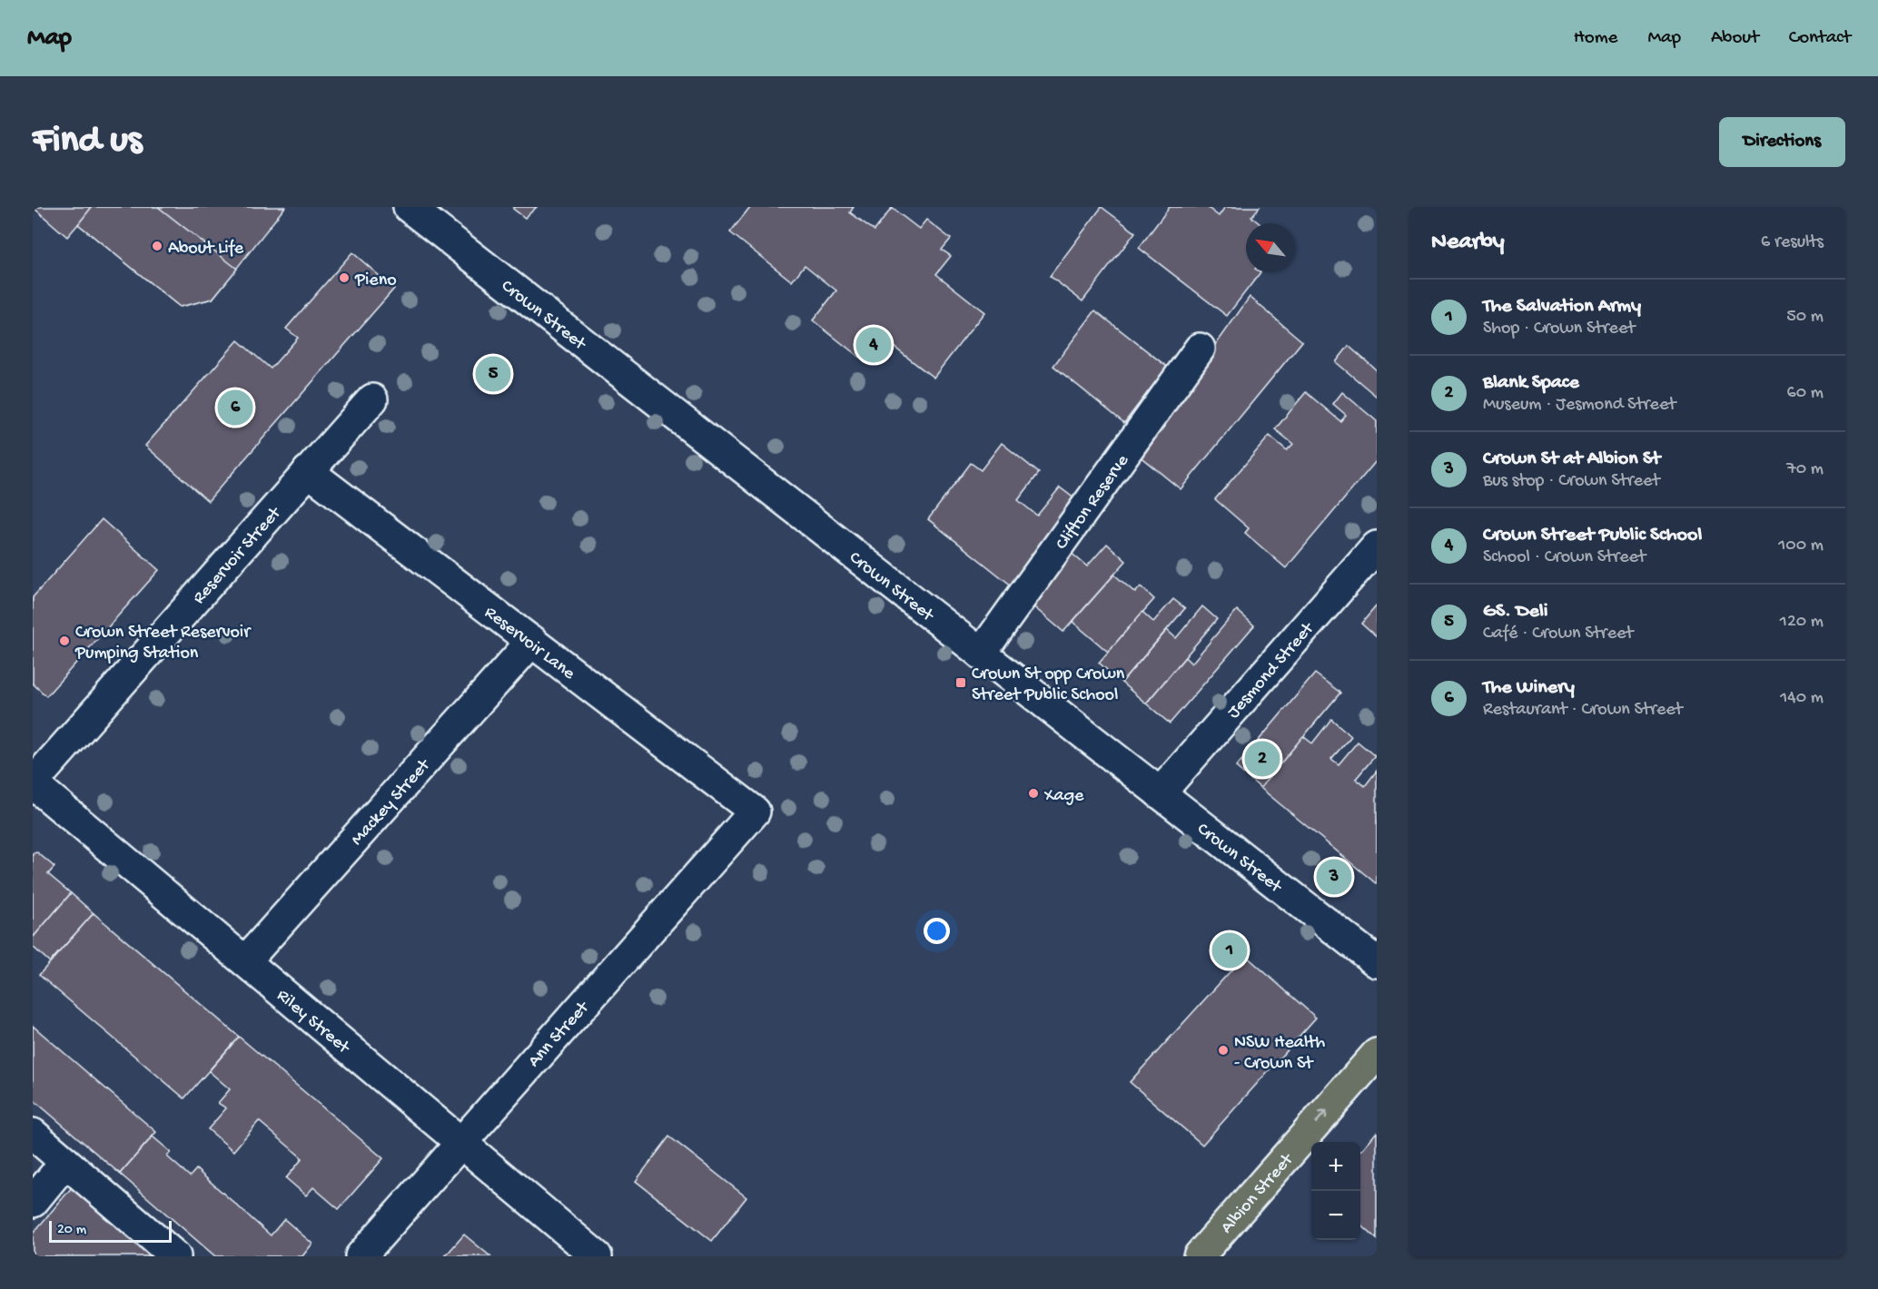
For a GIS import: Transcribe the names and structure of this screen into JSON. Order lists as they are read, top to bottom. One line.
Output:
{"streets":{"main road":["Albion Street"],"street":["Crown Street","Clifton Reserve","Reservoir Street","Reservoir Lane","Jesmond Street","Mackey Street","Riley Street","Ann Street"]},"crossings":[["Crown Street","Clifton Reserve"],["Crown Street","Jesmond Street"],["Reservoir Street","Reservoir Lane"],["Reservoir Street","Riley Street"],["Reservoir Lane","Mackey Street"],["Reservoir Lane","Ann Street"],["Mackey Street","Riley Street"],["Riley Street","Ann Street"]],"one_way":["Albion Street"],"places":{"other":["About Life","Pieno","Crown Street Reservoir Pumping Station","Xage","NSW Health - Crown St"],"transit":["Crown St opp Crown Street Public School"]},"scale_bar":"20 m","north":"top left","page":{"header":"Map","nav":["Home","Map","About","Contact"],"buttons":"Directions","title":"Find us","heading":["Nearby","6 results"],"list":[{"mark":"1","name":"The Salvation Army","note":"Shop · Crown Street","value":"50 m"},{"mark":"2","name":"Blank Space","note":"Museum · Jesmond Street","value":"60 m"},{"mark":"3","name":"Crown St at Albion St","note":"Bus stop · Crown Street","value":"70 m"},{"mark":"4","name":"Crown Street Public School","note":"School · Crown Street","value":"100 m"},{"mark":"5","name":"GS. Deli","note":"Café · Crown Street","value":"120 m"},{"mark":"6","name":"The Winery","note":"Restaurant · Crown Street","value":"140 m"}],"pins":["4","5","6","2","3","1"],"map_buttons":["+","−"],"scale":"20 m"}}
